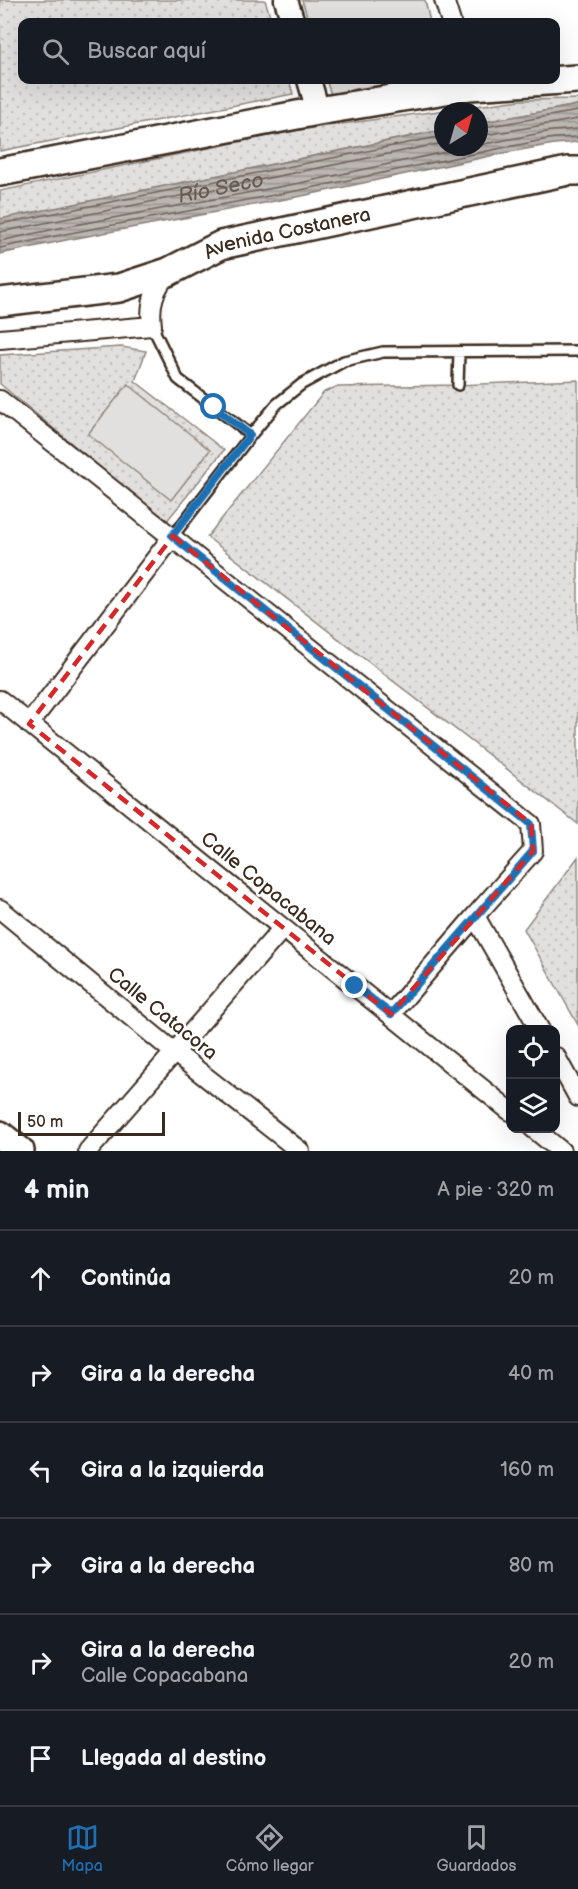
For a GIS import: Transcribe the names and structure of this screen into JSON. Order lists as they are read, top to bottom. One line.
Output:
{"streets":{"main road":["Avenida Costanera"],"street":["Calle Copacabana","Calle Catacora"]},"water":["Río Seco"],"scale_bar":"50 m","north":"top right","page":{"search":"Buscar aquí","scale":"50 m","heading":["4 min","A pie · 320 m"],"list":[["Continúa","20 m"],["Gira a la derecha","40 m"],["Gira a la izquierda","160 m"],["Gira a la derecha","80 m"],["Gira a la derecha","Calle Copacabana","20 m"],"Llegada al destino"],"nav":["Mapa","Cómo llegar","Guardados"]}}
